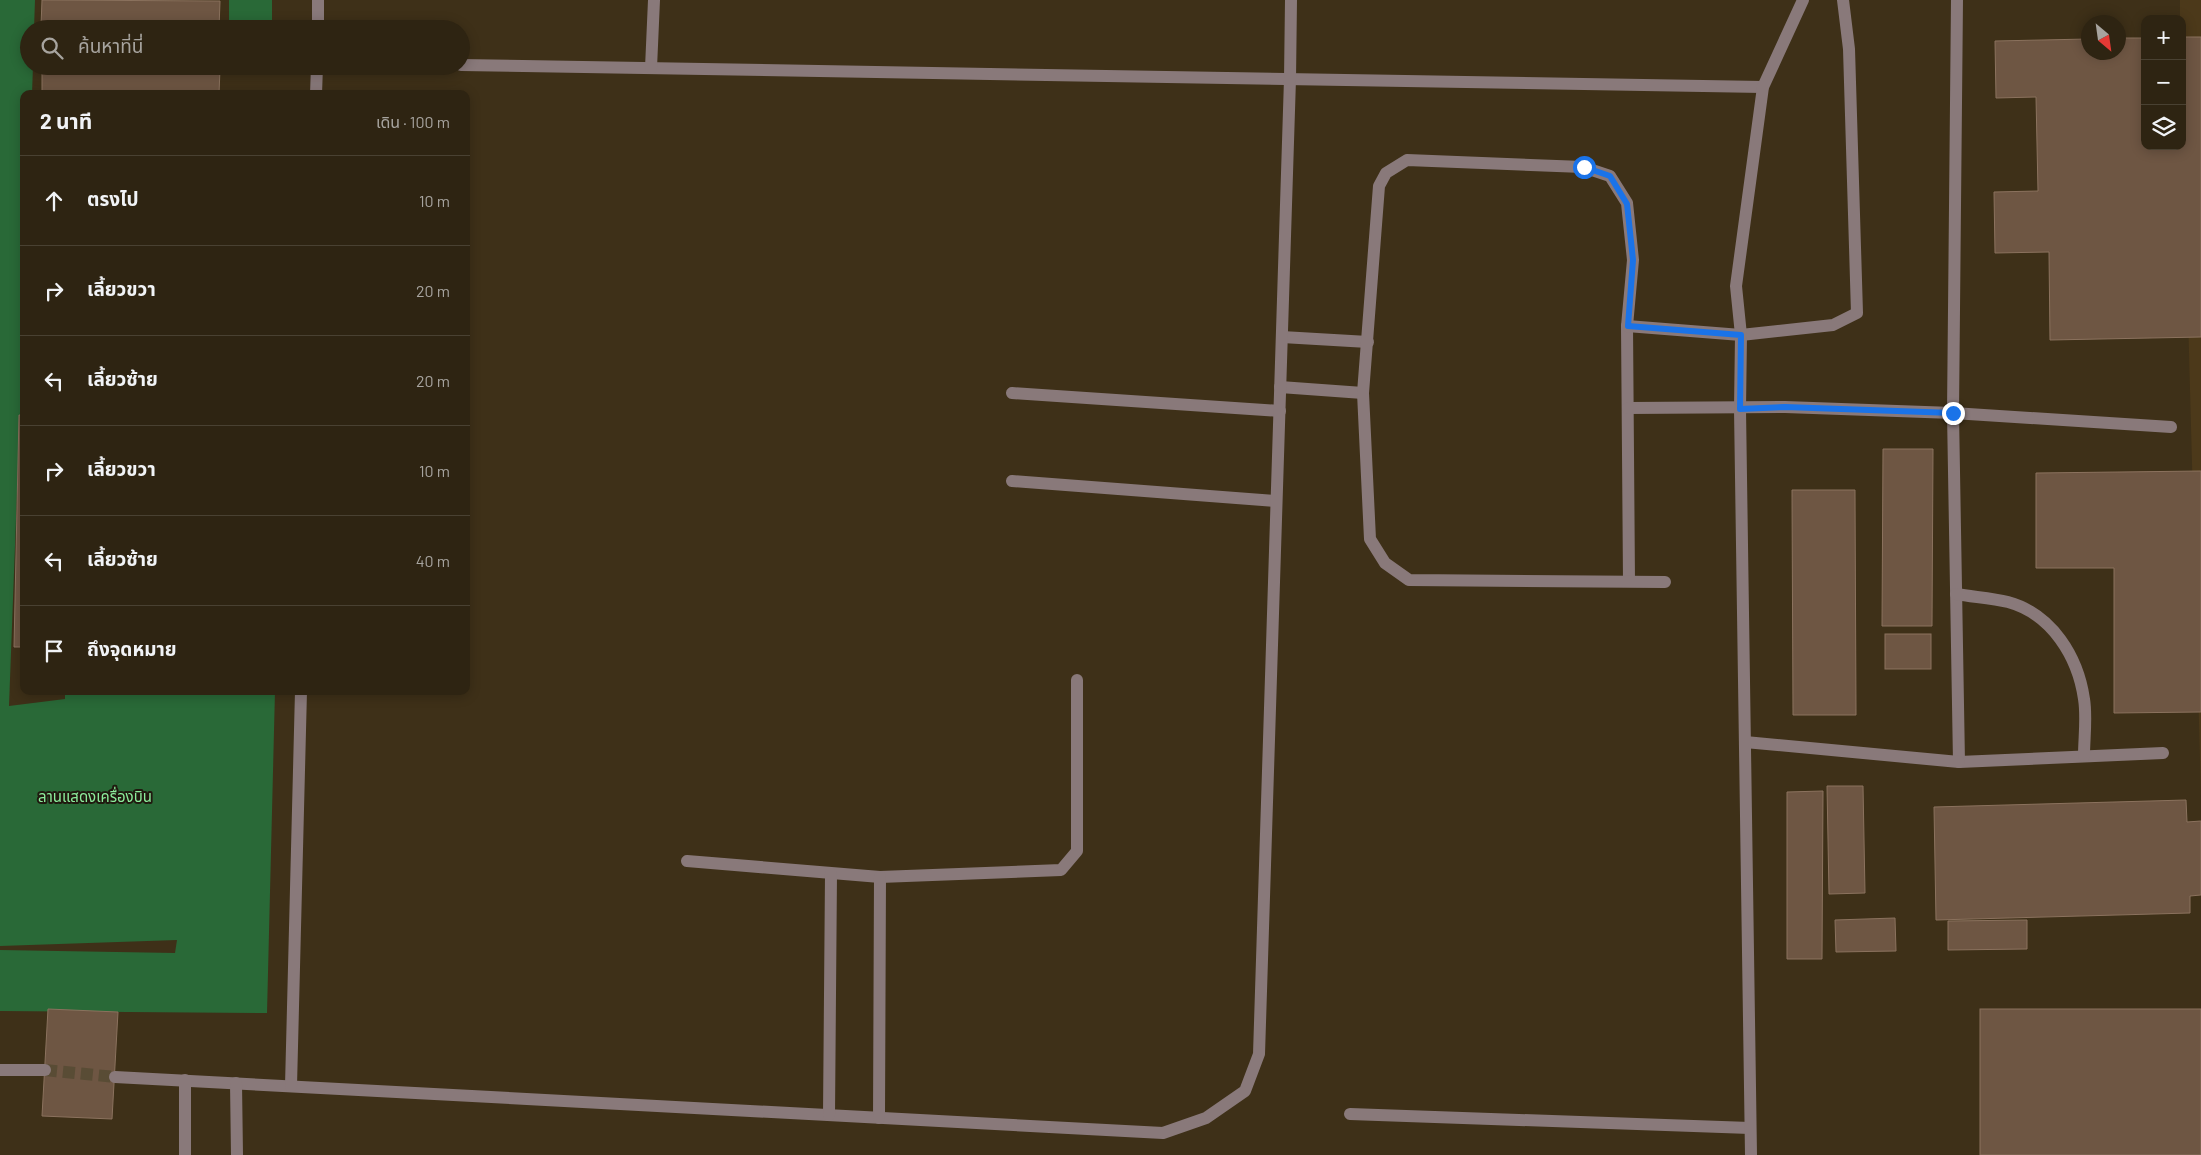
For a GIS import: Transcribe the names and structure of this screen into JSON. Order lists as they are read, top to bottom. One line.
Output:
{"parks":["ลานแสดงเครื่องบิน"],"north":"bottom right","page":{"map_buttons":["+","−"],"search":"ค้นหาที่นี่","heading":["2 นาที","เดิน · 100 m"],"list":[["ตรงไป","10 m"],["เลี้ยวขวา","20 m"],["เลี้ยวซ้าย","20 m"],["เลี้ยวขวา","10 m"],["เลี้ยวซ้าย","40 m"],"ถึงจุดหมาย"]}}
